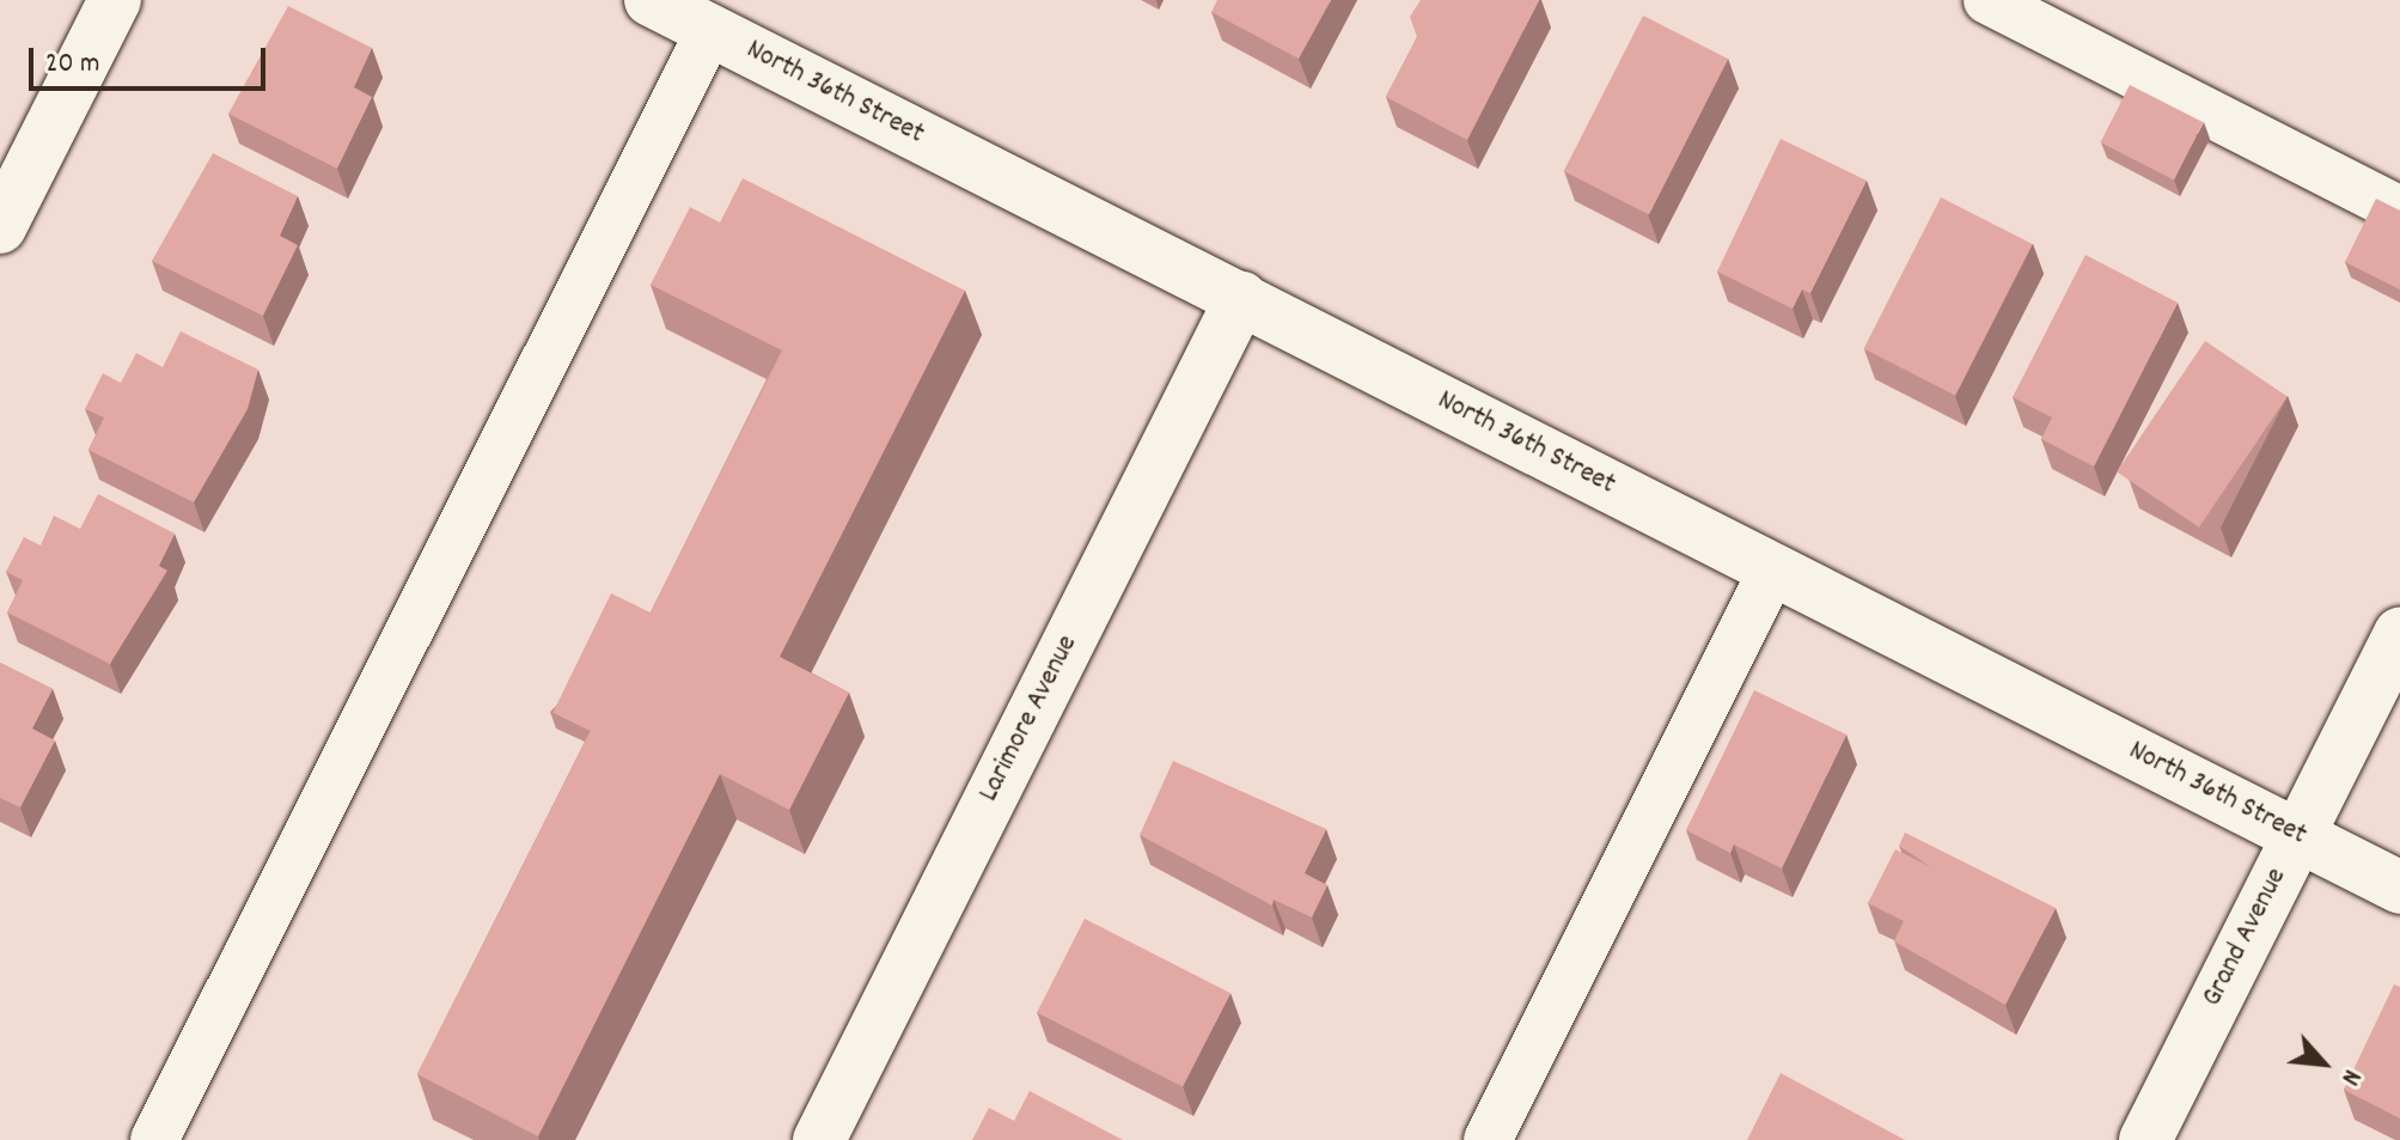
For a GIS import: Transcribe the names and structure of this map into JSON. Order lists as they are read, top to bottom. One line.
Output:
{"streets":{"street":["North 36th Street","Larimore Avenue","Grand Avenue"]},"crossings":[["North 36th Street","Larimore Avenue"],["North 36th Street","Grand Avenue"]],"scale_bar":"20 m","north":"bottom right"}
